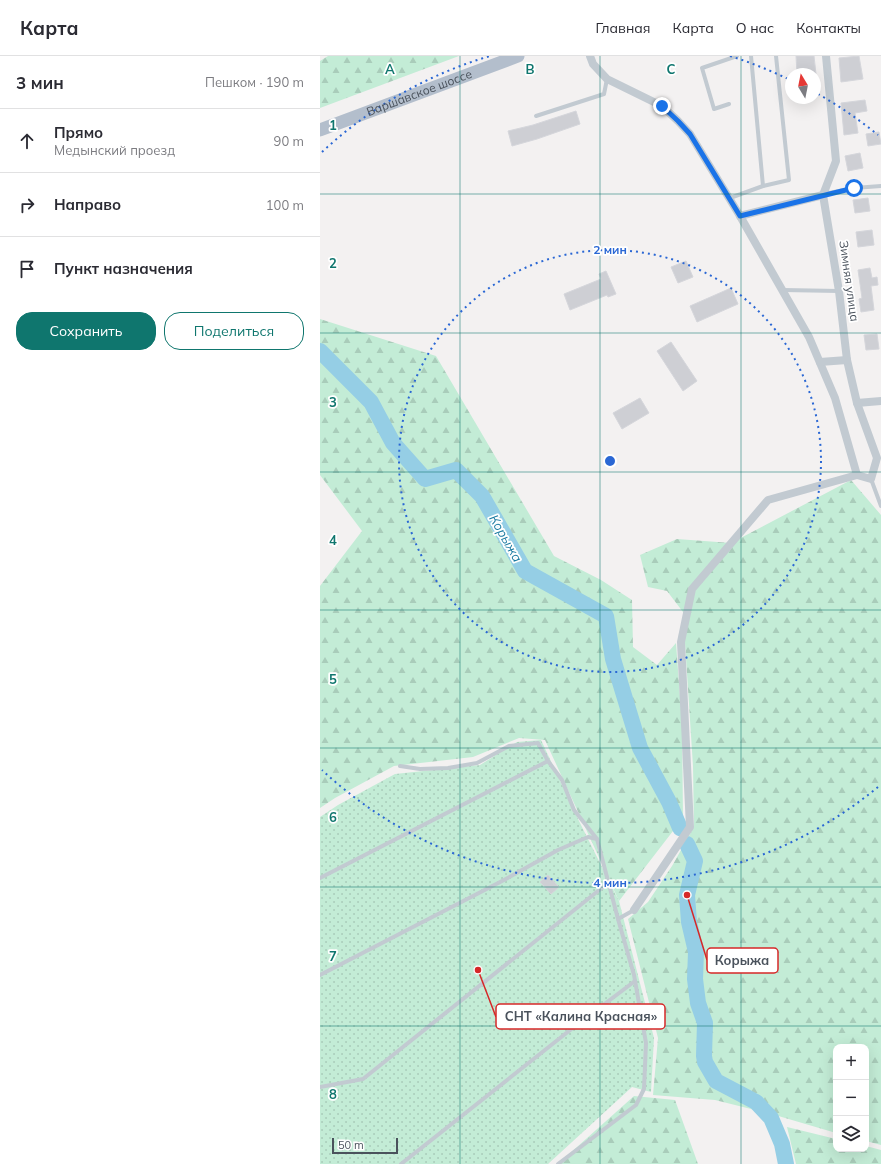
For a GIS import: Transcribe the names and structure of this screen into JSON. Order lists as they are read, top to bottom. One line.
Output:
{"streets":{"main road":["Варшавское шоссе"],"street":["Зимняя улица"]},"water":["Корыжа"],"places":["Корыжа","СНТ «Калина Красная»"],"scale_bar":"50 m","north":"top","page":{"header":"Карта","nav":["Главная","Карта","О нас","Контакты"],"heading":["3 мин","Пешком · 190 m"],"list":[["Прямо","Медынский проезд","90 m"],["Направо","100 m"],"Пункт назначения"],"buttons":["Сохранить","Поделиться"],"map_buttons":["+","−"],"scale":"50 m"},"grid":{"columns":["A","B","C"],"rows":["1","2","3","4","5","6","7","8"]},"rings":["2 мин","4 мин"]}
